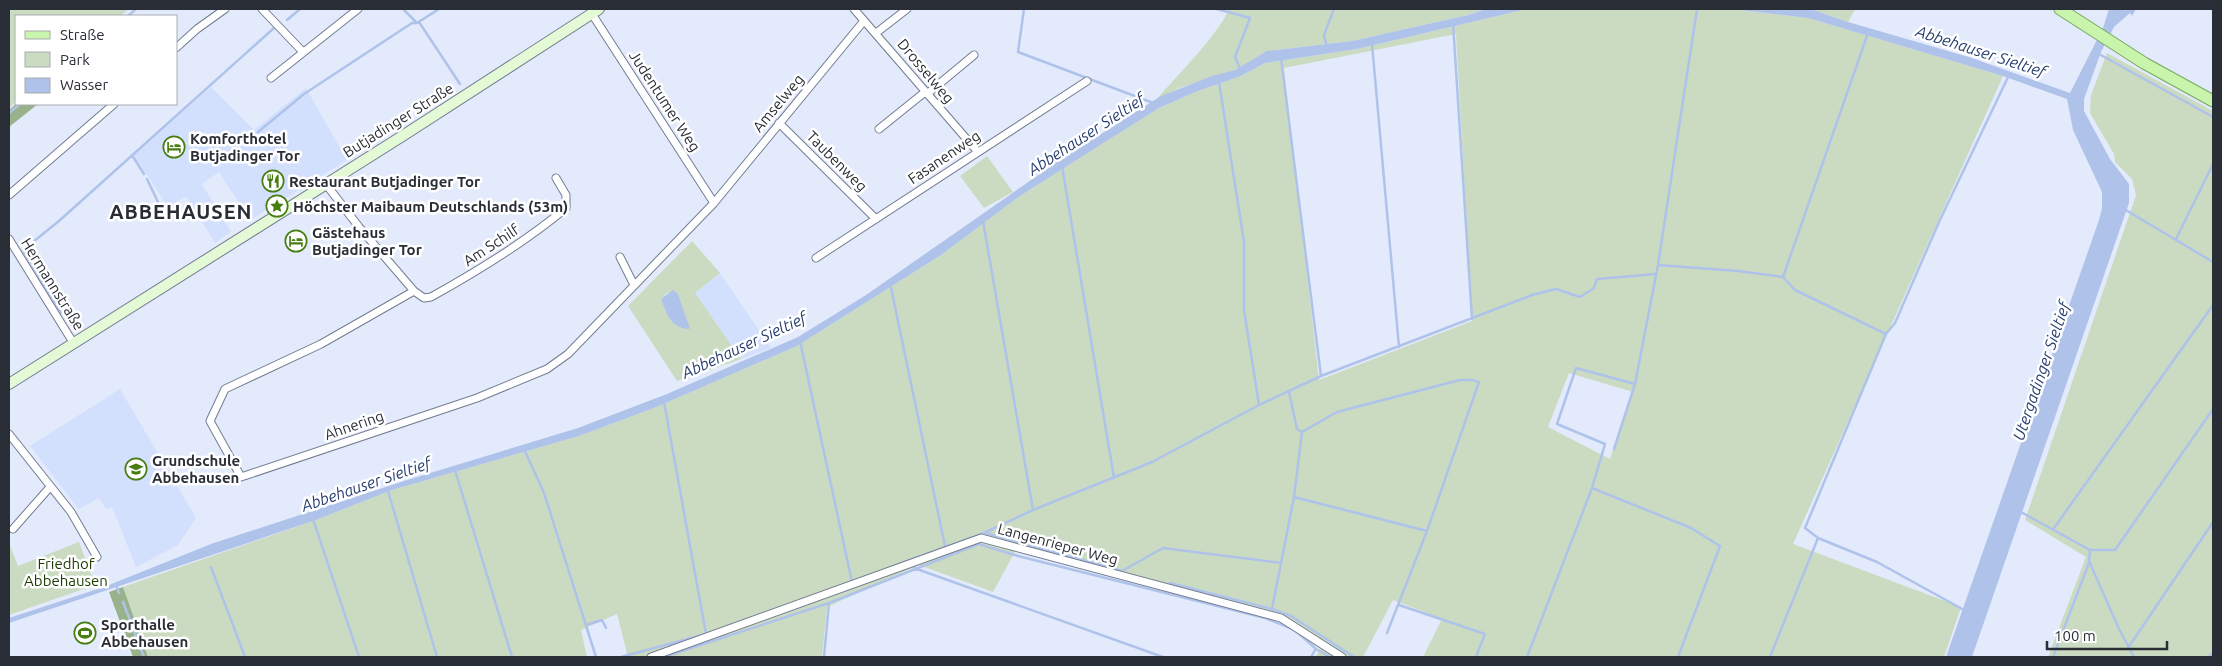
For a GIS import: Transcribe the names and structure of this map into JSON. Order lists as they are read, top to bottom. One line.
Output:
{"streets":{"main road":["Butjadinger Straße"],"street":["Drosselweg","Judentumer Weg","Amselweg","Fasanenweg","Taubenweg","Am Schilf","Hermannstraße","Ahnering","Langenrieper Weg"]},"crossings":[["Drosselweg","Amselweg"],["Drosselweg","Fasanenweg"],["Judentumer Weg","Amselweg"],["Judentumer Weg","Butjadinger Straße"],["Judentumer Weg","Ahnering"],["Amselweg","Taubenweg"],["Amselweg","Ahnering"],["Butjadinger Straße","Hermannstraße"],["Fasanenweg","Taubenweg"],["Am Schilf","Ahnering"]],"districts":["ABBEHAUSEN"],"water":["Abbehauser Sieltief","Utergadinger Sieltief"],"parks":["Friedhof Abbehausen"],"places":{"hotel":["Komforthotel Butjadinger Tor","Gästehaus Butjadinger Tor"],"restaurant":["Restaurant Butjadinger Tor"],"place":["Höchster Maibaum Deutschlands (53m)"],"school or university":["Grundschule Abbehausen"],"sports":["Sporthalle Abbehausen"]},"legend":["Straße","Park","Wasser"],"scale_bar":"100 m"}
